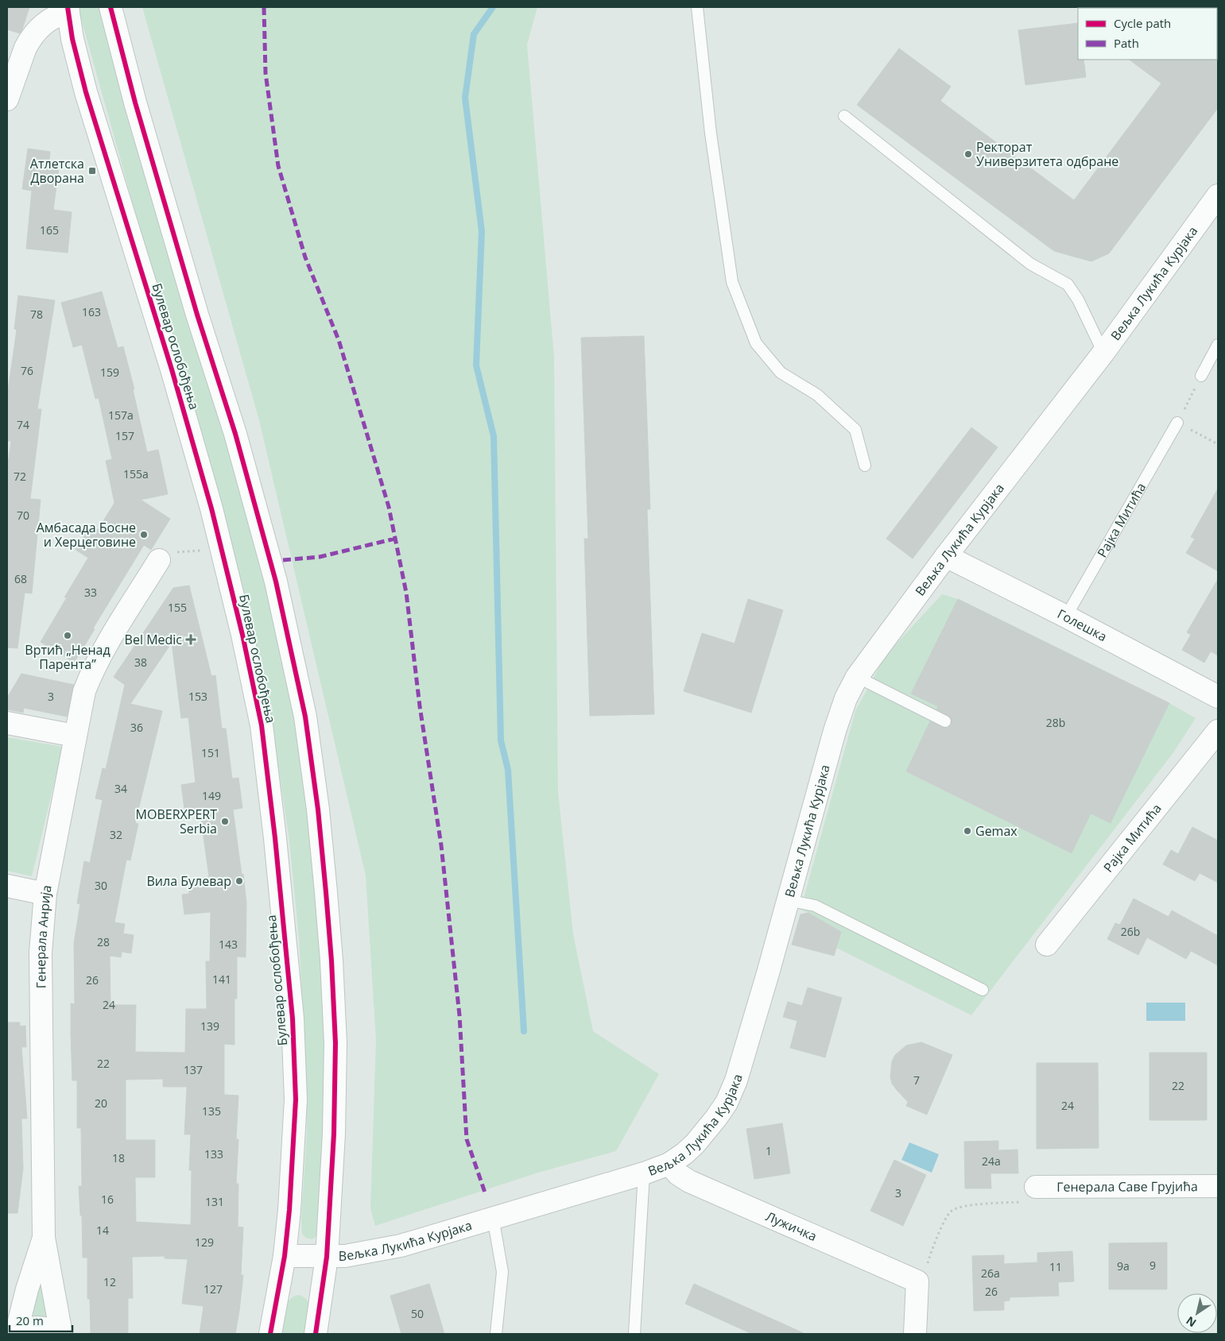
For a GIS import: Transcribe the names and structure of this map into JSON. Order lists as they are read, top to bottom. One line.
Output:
{"streets":{"street":["Вељка Лукића Курјака","Булевар ослобођења","Рајка Митића","Голешка","Генерала Анрија","Генерала Саве Грујића","Лужичка"]},"crossings":[["Вељка Лукића Курјака","Булевар ослобођења"],["Вељка Лукића Курјака","Голешка"],["Вељка Лукића Курјака","Лужичка"],["Рајка Митића","Голешка"]],"places":{"other":["Ректорат Универзитета одбране","Амбасада Босне и Херцеговине","Вртић „Ненад Парента”","MOBERXPERT Serbia","Gemax","Вила Булевар"],"transit":["Атлетска Дворана"],"health":["Bel Medic"]},"house_numbers":["165","163","78","76","159","157a","74","157","155a","72","70","68","33","155","38","3","153","28b","36","151","34","149","32","30","26b","28","143","141","26","24","139","22","137","7","22","20","24","135","1","133","18","24a","3","16","131","14","129","9","9a","11","26a","12","127","26","50"],"legend":["Cycle path","Path"],"scale_bar":"20 m","north":"bottom left"}
